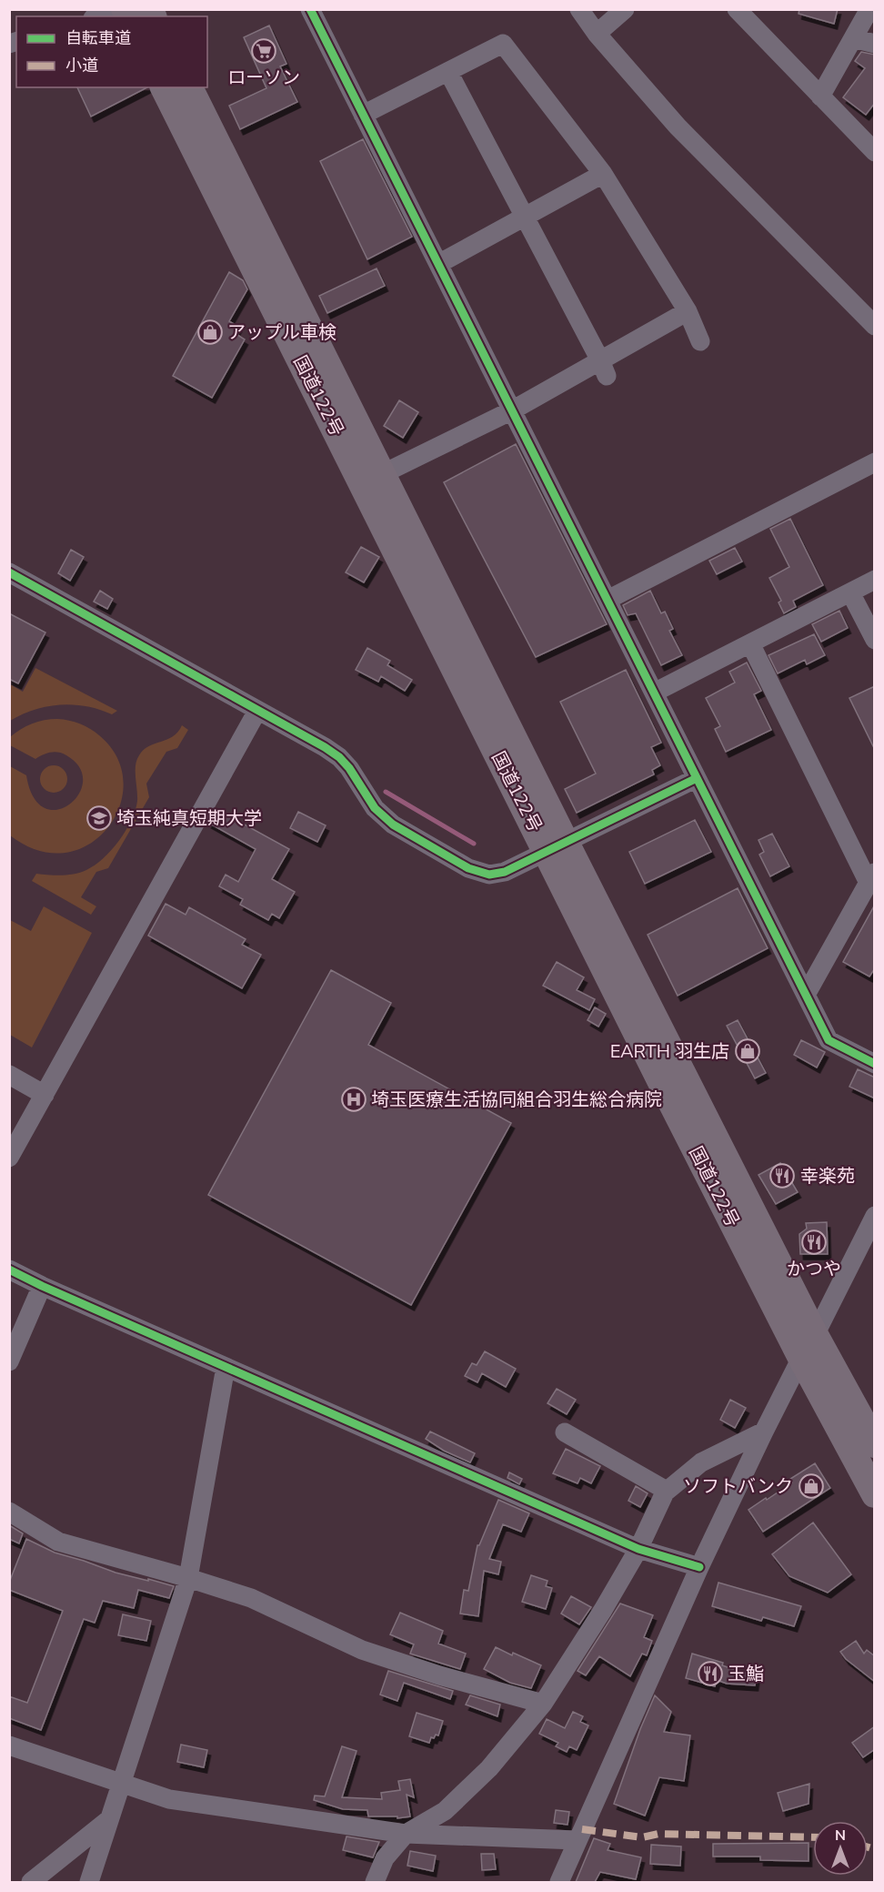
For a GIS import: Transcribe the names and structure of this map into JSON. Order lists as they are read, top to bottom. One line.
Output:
{"streets":{"highway":["国道122号"]},"places":{"supermarket":["ローソン"],"shop":["アップル車検","EARTH 羽生店","ソフトバンク"],"school or university":["埼玉純真短期大学"],"hospital":["埼玉医療生活協同組合羽生総合病院"],"restaurant":["幸楽苑","かつや","玉鮨"]},"legend":["自転車道","小道"],"north":"top"}
